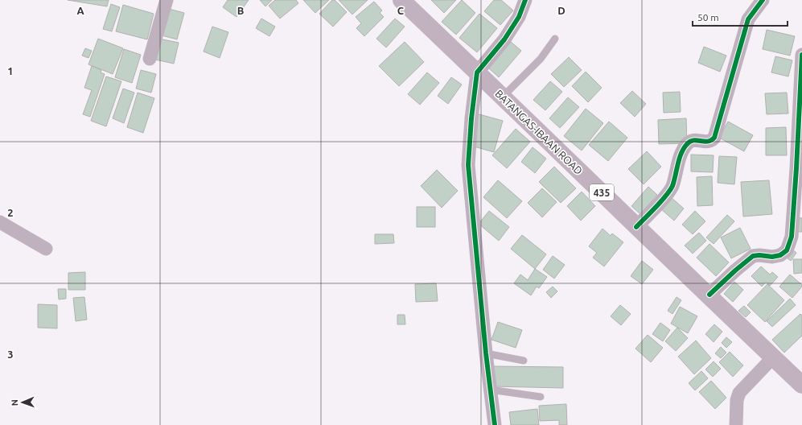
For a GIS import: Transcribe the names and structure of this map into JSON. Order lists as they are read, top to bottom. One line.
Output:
{"streets":{"main road":["BATANGAS-IBAAN ROAD","435"]},"scale_bar":"50 m","north":"left","grid":{"columns":["A","B","C","D"],"rows":["1","2","3"]}}
